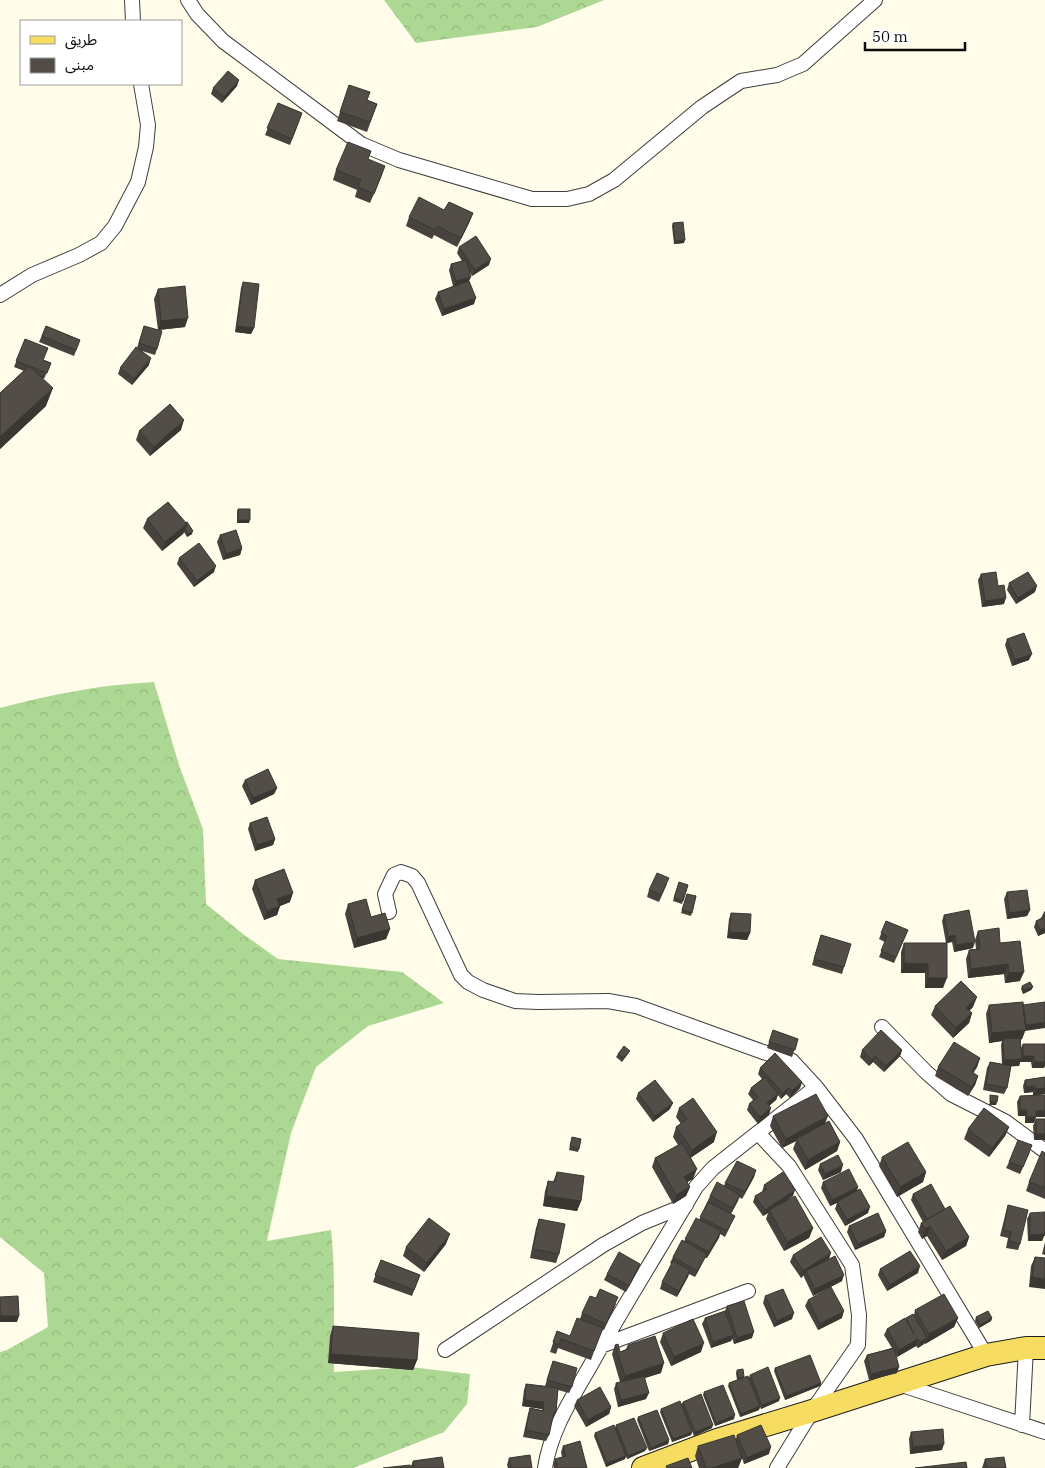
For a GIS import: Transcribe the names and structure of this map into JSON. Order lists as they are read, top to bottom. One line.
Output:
{"legend":["طريق","مبنى"],"scale_bar":"50 m"}
